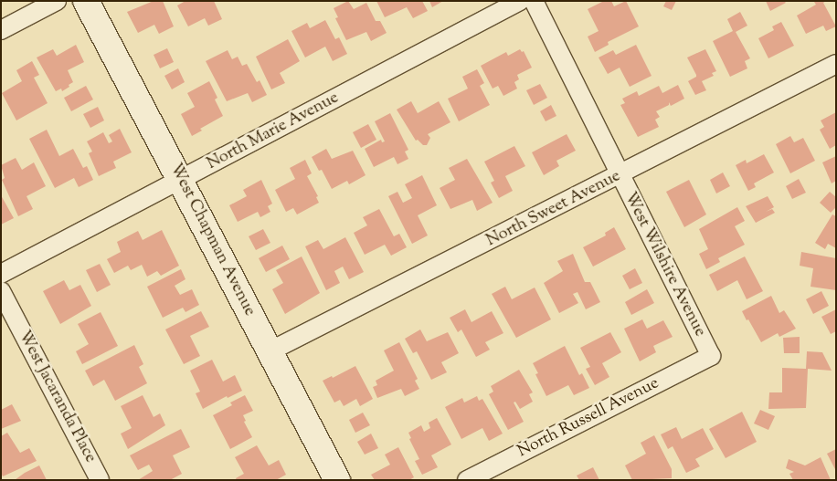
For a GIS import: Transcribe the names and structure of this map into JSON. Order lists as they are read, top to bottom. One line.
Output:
{"streets":{"street":["North Marie Avenue","North Sweet Avenue","West Chapman Avenue","West Wilshire Avenue","West Jacaranda Place","North Russell Avenue"]},"crossings":[["North Marie Avenue","West Chapman Avenue"],["North Sweet Avenue","West Chapman Avenue"],["North Sweet Avenue","West Wilshire Avenue"],["West Wilshire Avenue","North Russell Avenue"]]}
